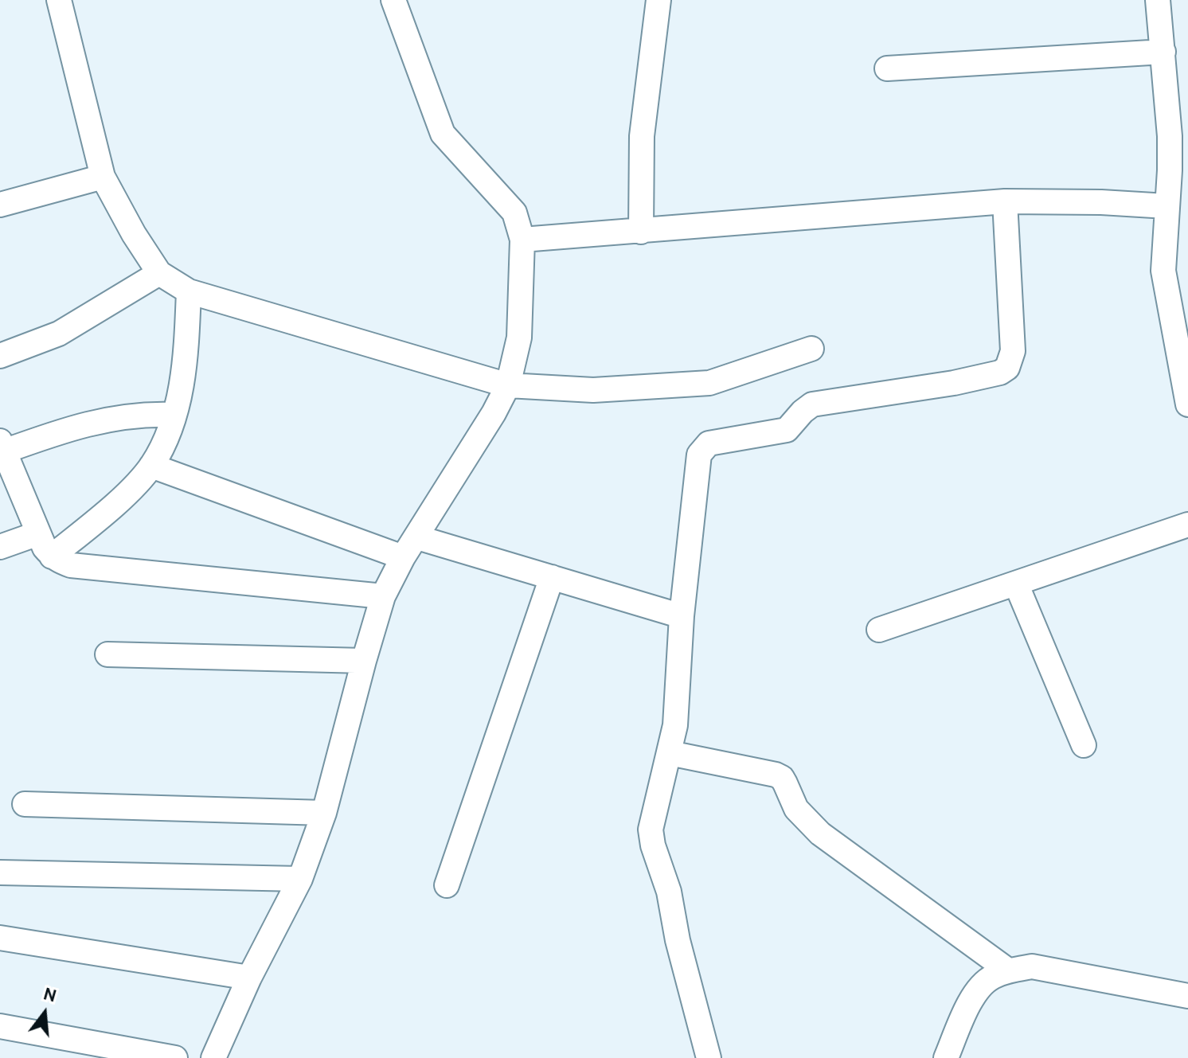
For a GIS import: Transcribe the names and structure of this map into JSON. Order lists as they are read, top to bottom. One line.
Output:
{"north":"top"}
